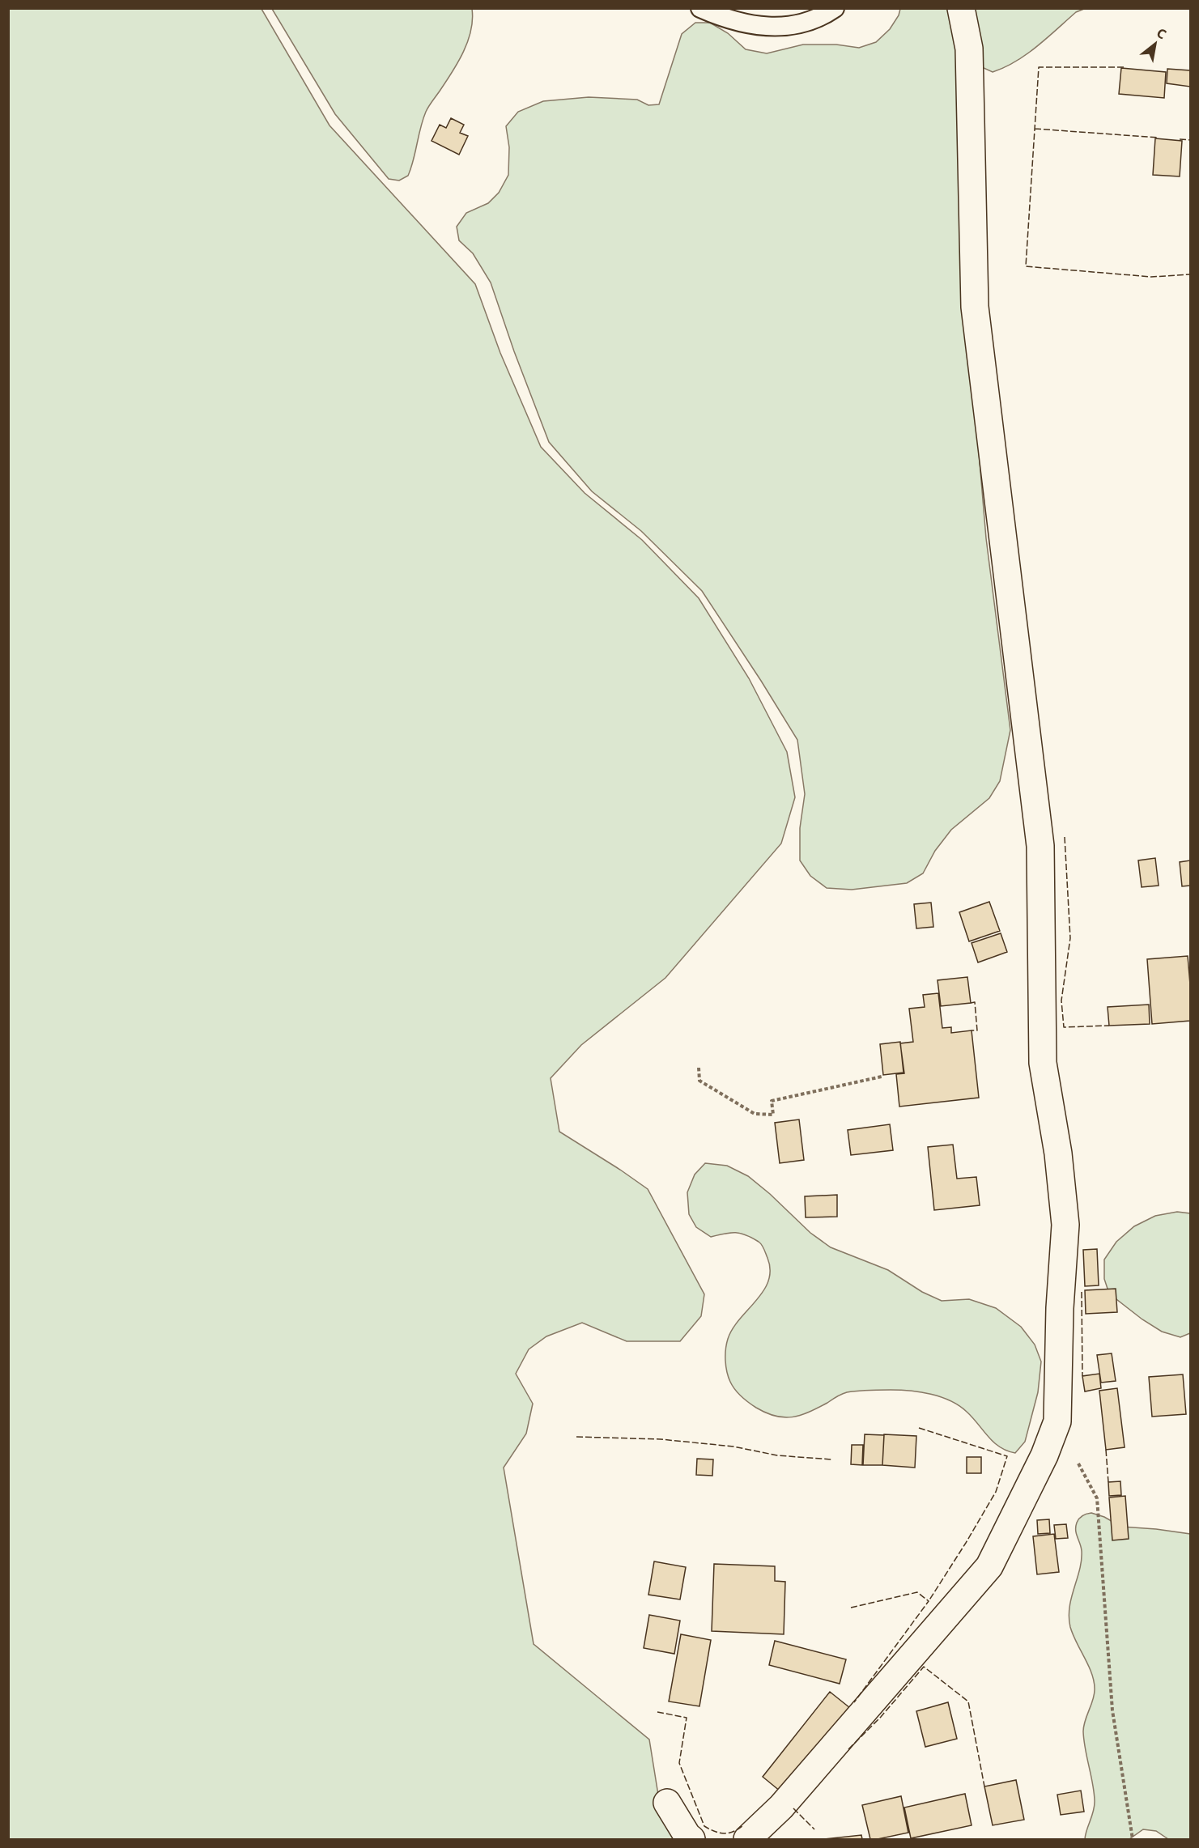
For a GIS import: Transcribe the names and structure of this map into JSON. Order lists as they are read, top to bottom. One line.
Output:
{"north":"top right"}
